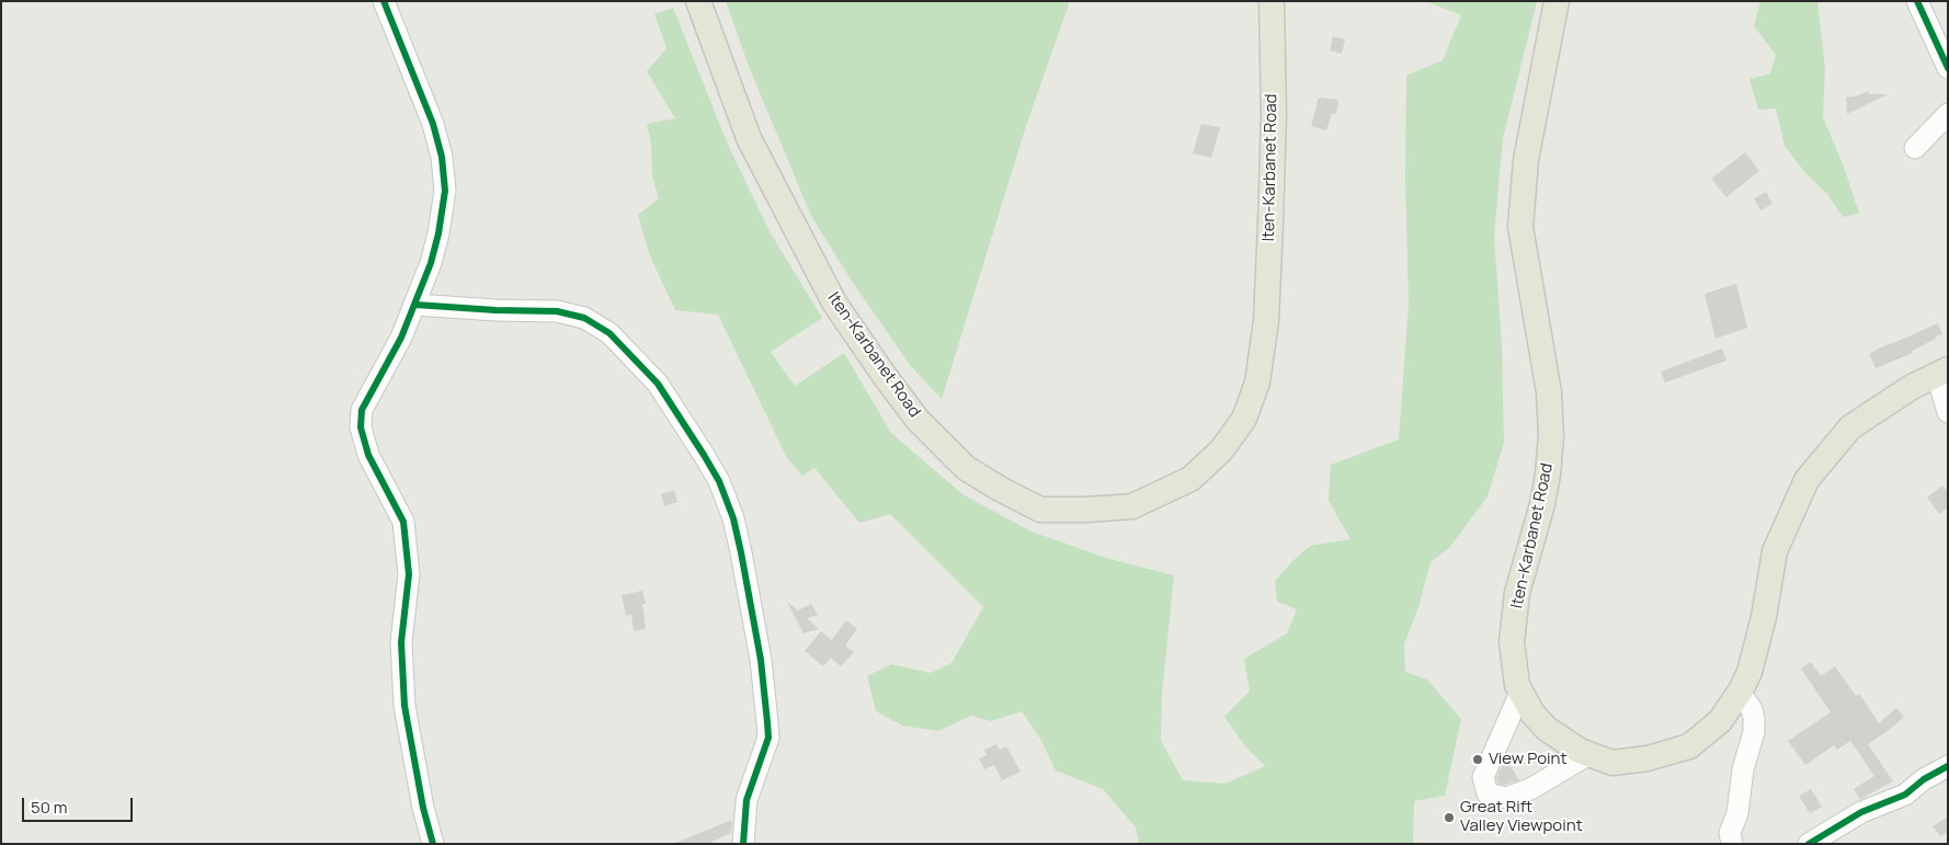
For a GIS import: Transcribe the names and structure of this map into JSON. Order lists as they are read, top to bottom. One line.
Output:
{"streets":{"main road":["Iten-Karbanet Road"]},"places":["View Point","Great Rift Valley Viewpoint"],"scale_bar":"50 m"}
